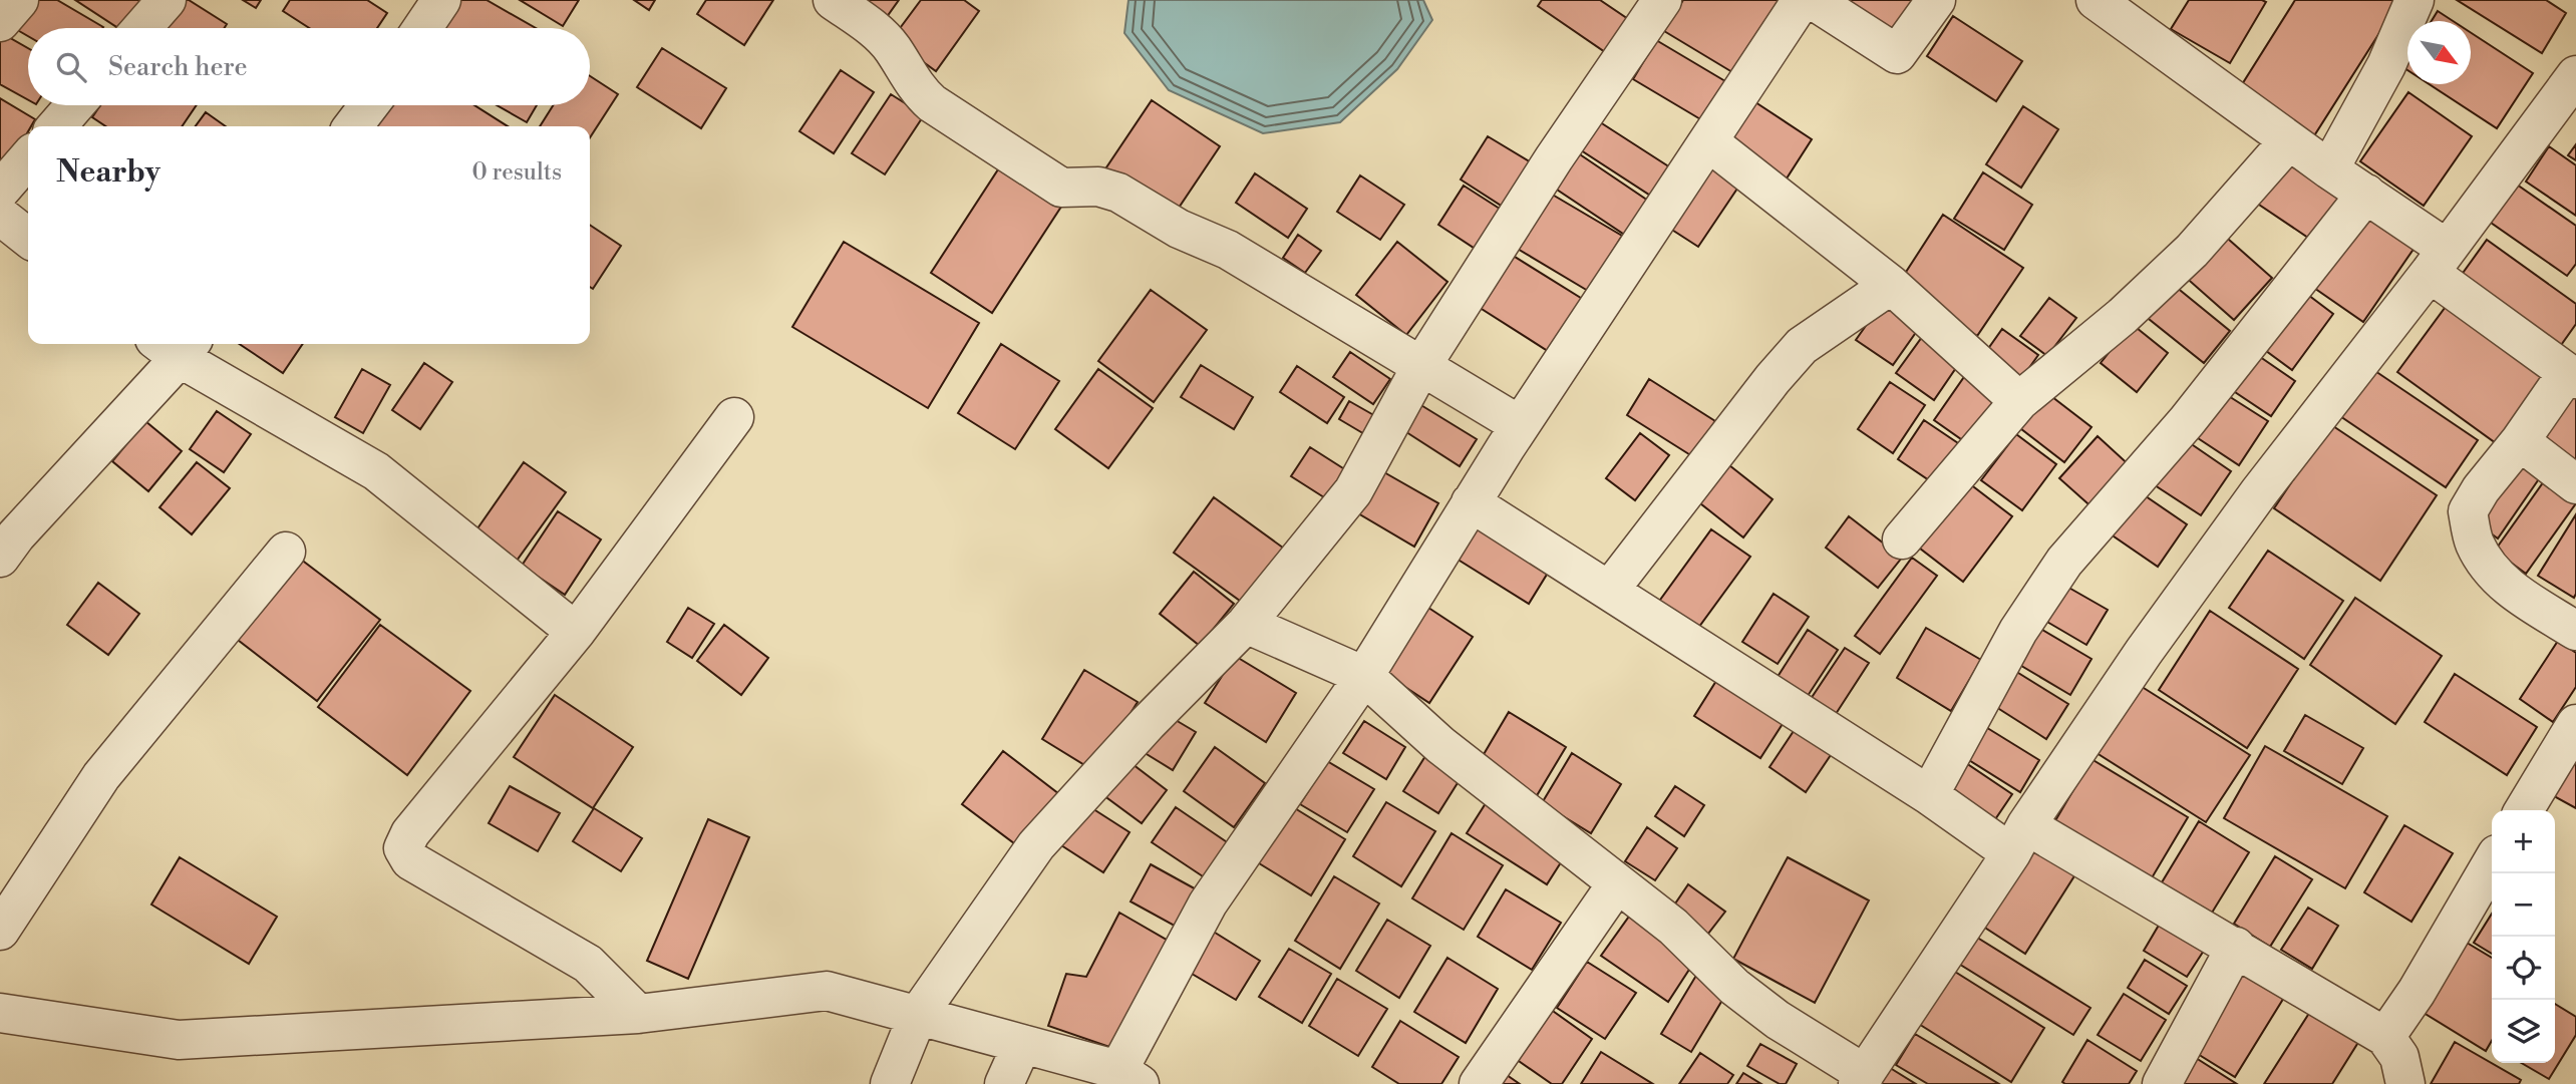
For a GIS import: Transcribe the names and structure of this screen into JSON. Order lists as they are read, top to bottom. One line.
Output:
{"north":"bottom right","page":{"search":"Search here","heading":["Nearby","0 results"],"map_buttons":["+","−"]}}
